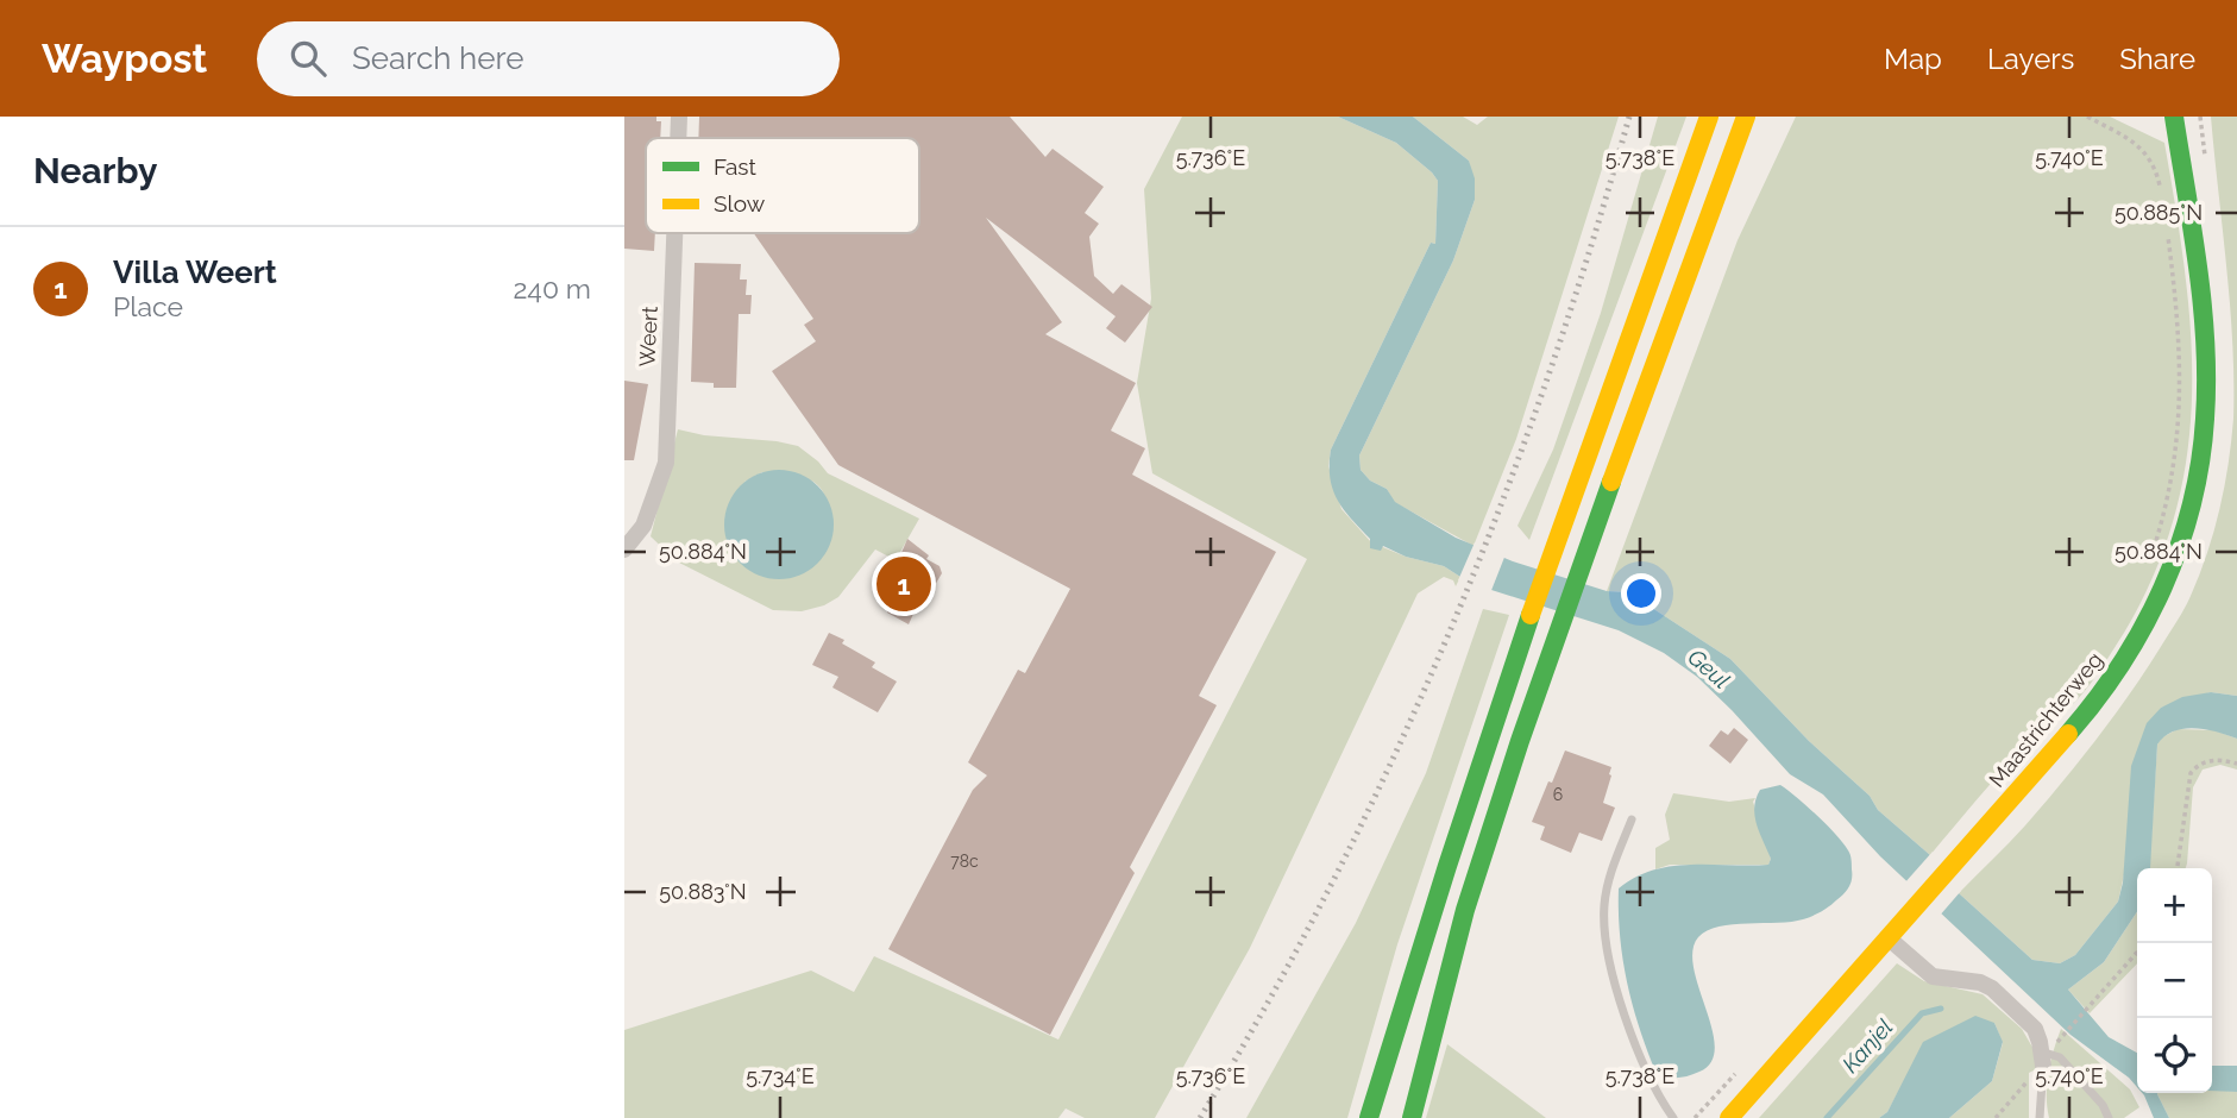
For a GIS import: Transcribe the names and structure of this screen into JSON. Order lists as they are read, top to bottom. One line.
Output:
{"streets":{"main road":["Maastrichterweg"],"street":["Weert"]},"water":["Geul","Kanjel"],"house_numbers":["6","78c"],"legend":["Fast","Slow"],"page":{"header":"Waypost","search":"Search here","nav":["Map","Layers","Share"],"heading":"Nearby","list":[{"mark":"1","name":"Villa Weert","note":"Place","value":"240 m"}],"pins":"1","map_buttons":["+","−"]},"coordinates":["5.736°E","5.738°E","5.740°E","50.885°N","50.884°N","50.883°N","5.734°E"]}
